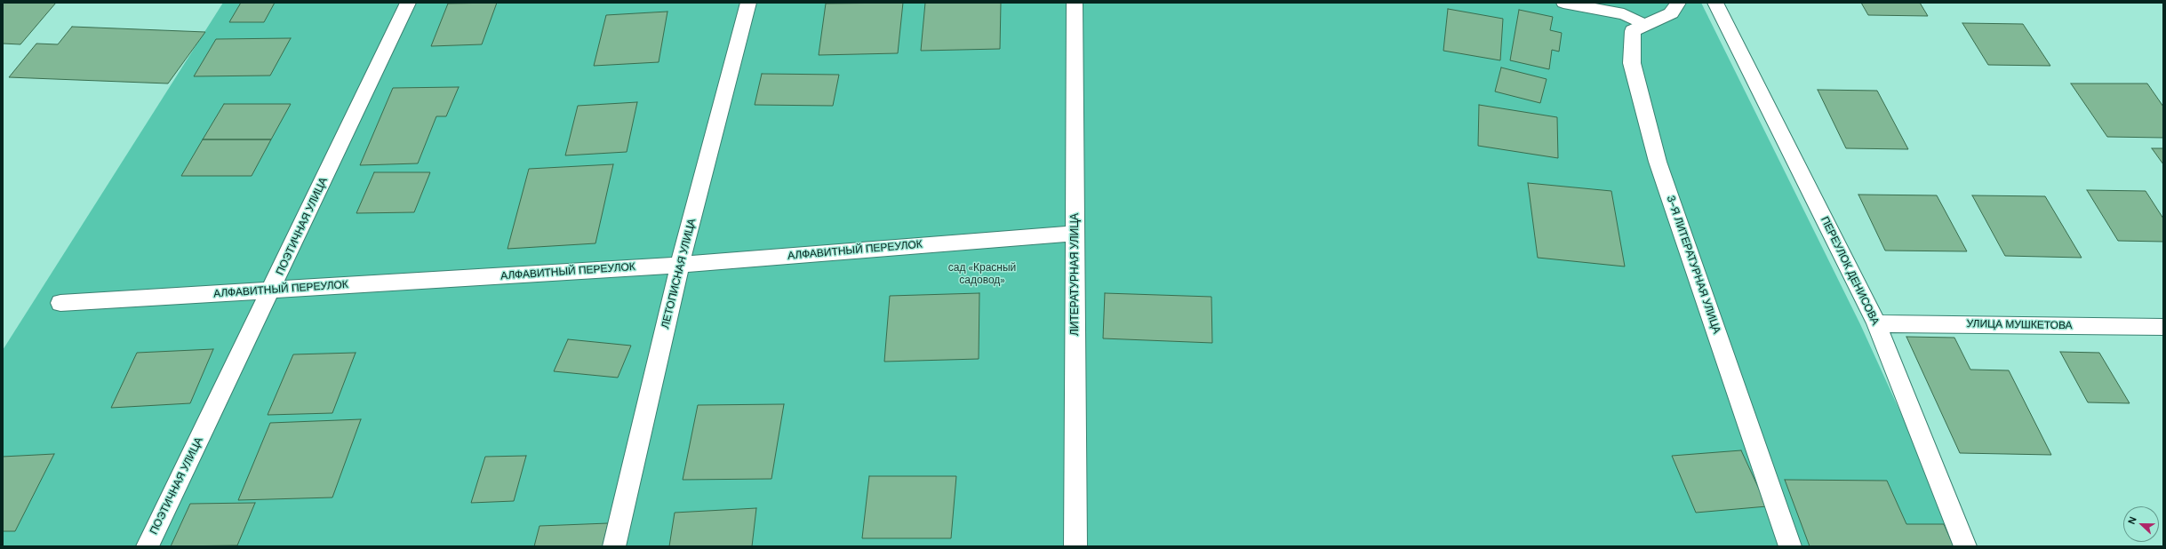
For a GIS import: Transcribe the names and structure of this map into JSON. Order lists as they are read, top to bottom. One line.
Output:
{"streets":{"street":["ПОЭТИЧНАЯ УЛИЦА","АЛФАВИТНЫЙ ПЕРЕУЛОК","3-Я ЛИТЕРАТУРНАЯ УЛИЦА","ПЕРЕУЛОК ДЕНИСОВА","ЛЕТОПИСНАЯ УЛИЦА","ЛИТЕРАТУРНАЯ УЛИЦА","УЛИЦА МУШКЕТОВА"]},"crossings":[["ПОЭТИЧНАЯ УЛИЦА","АЛФАВИТНЫЙ ПЕРЕУЛОК"],["АЛФАВИТНЫЙ ПЕРЕУЛОК","ЛЕТОПИСНАЯ УЛИЦА"],["АЛФАВИТНЫЙ ПЕРЕУЛОК","ЛИТЕРАТУРНАЯ УЛИЦА"],["ПЕРЕУЛОК ДЕНИСОВА","УЛИЦА МУШКЕТОВА"]],"parks":["сад «Красный садовод»"],"north":"left"}
